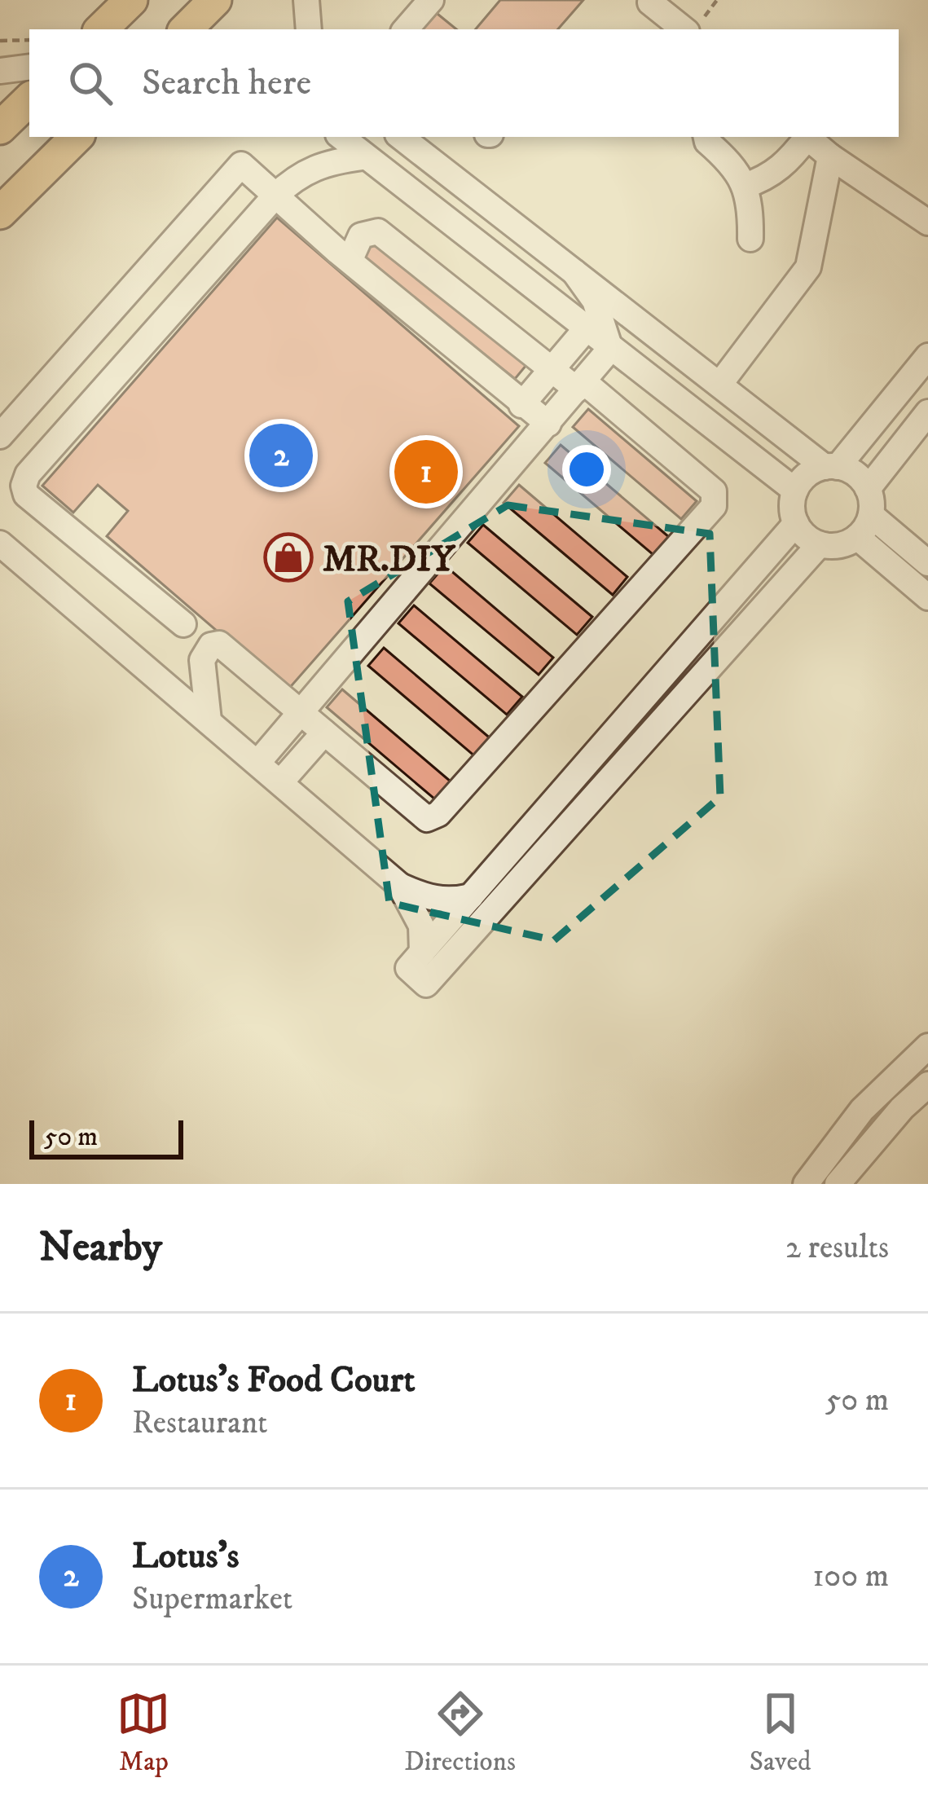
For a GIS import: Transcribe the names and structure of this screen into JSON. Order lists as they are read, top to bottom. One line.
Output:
{"places":{"shop":["MR.DIY"]},"scale_bar":"50 m","page":{"search":"Search here","pins":["2","1"],"scale":"50 m","heading":["Nearby","2 results"],"list":[{"mark":"1","name":"Lotus's Food Court","note":"Restaurant","value":"50 m"},{"mark":"2","name":"Lotus's","note":"Supermarket","value":"100 m"}],"nav":["Map","Directions","Saved"]}}
